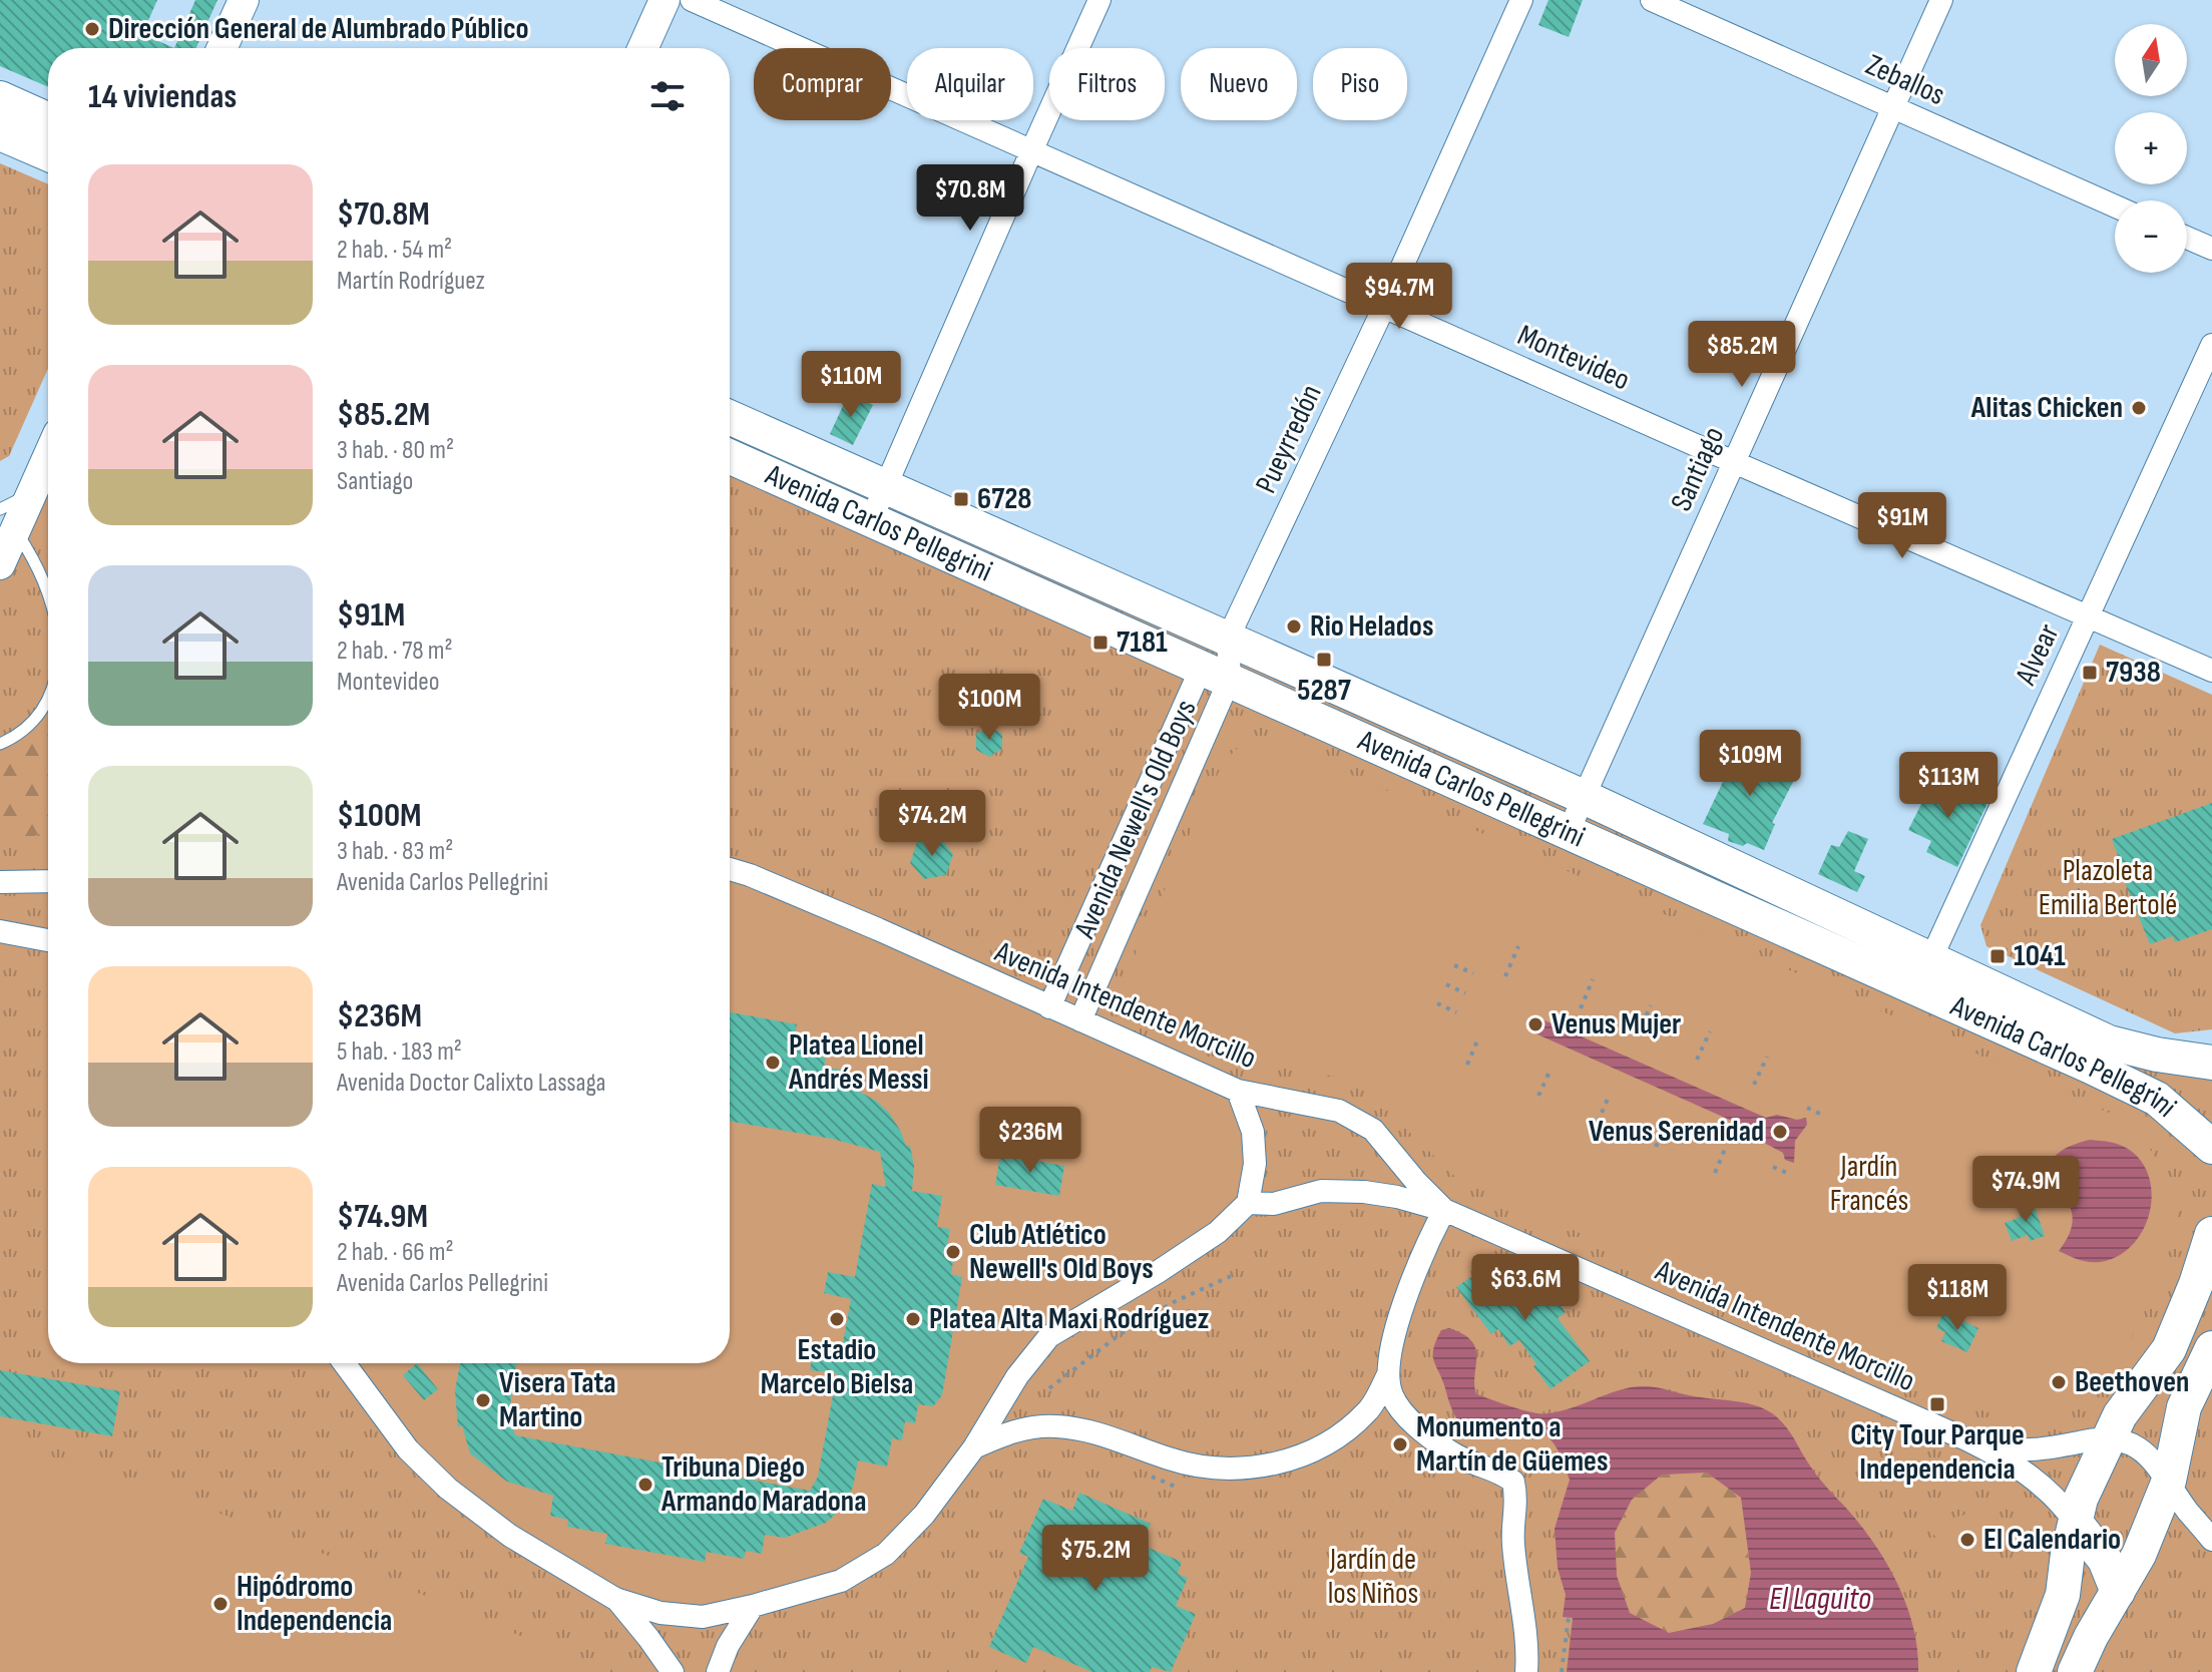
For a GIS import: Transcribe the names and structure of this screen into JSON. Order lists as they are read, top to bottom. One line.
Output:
{"streets":{"main road":["Avenida Carlos Pellegrini"],"street":["Zeballos","Montevideo","Pueyrredón","Santiago","Alvear","Avenida Newell's Old Boys","Avenida Intendente Morcillo"]},"crossings":[["Zeballos","Santiago"],["Montevideo","Pueyrredón"],["Montevideo","Santiago"],["Montevideo","Alvear"],["Pueyrredón","Avenida Carlos Pellegrini"],["Pueyrredón","Avenida Newell's Old Boys"],["Santiago","Avenida Carlos Pellegrini"],["Avenida Carlos Pellegrini","Alvear"],["Avenida Carlos Pellegrini","Avenida Newell's Old Boys"],["Avenida Newell's Old Boys","Avenida Intendente Morcillo"]],"water":["El Laguito"],"parks":["Plazoleta Emilia Bertolé","Jardín Francés","Jardín de los Niños"],"places":{"other":["Dirección General de Alumbrado Público","Alitas Chicken","Rio Helados","Venus Mujer","Platea Lionel Andrés Messi","Venus Serenidad","Club Atlético Newell's Old Boys","Estadio Marcelo Bielsa","Platea Alta Maxi Rodríguez","Beethoven","Visera Tata Martino","Monumento a Martín de Güemes","Tribuna Diego Armando Maradona","El Calendario","Hipódromo Independencia"],"transit":["6728","7181","5287","7938","1041","City Tour Parque Independencia"]},"north":"top","page":{"map_buttons":["+","−"],"chip":["Comprar","Alquilar","Filtros","Nuevo","Piso"],"heading":"14 viviendas","list":[{"name":"$70.8M","note":"2 hab. · 54 m² · Martín Rodríguez"},{"name":"$85.2M","note":"3 hab. · 80 m² · Santiago"},{"name":"$91M","note":"2 hab. · 78 m² · Montevideo"},{"name":"$100M","note":"3 hab. · 83 m² · Avenida Carlos Pellegrini"},{"name":"$236M","note":"5 hab. · 183 m² · Avenida Doctor Calixto Lassaga"},{"name":"$74.9M","note":"2 hab. · 66 m² · Avenida Carlos Pellegrini"}],"price":["$70.8M","$94.7M","$85.2M","$110M","$91M","$100M","$109M","$113M","$74.2M","$236M","$74.9M","$63.6M","$118M","$75.2M"]}}
